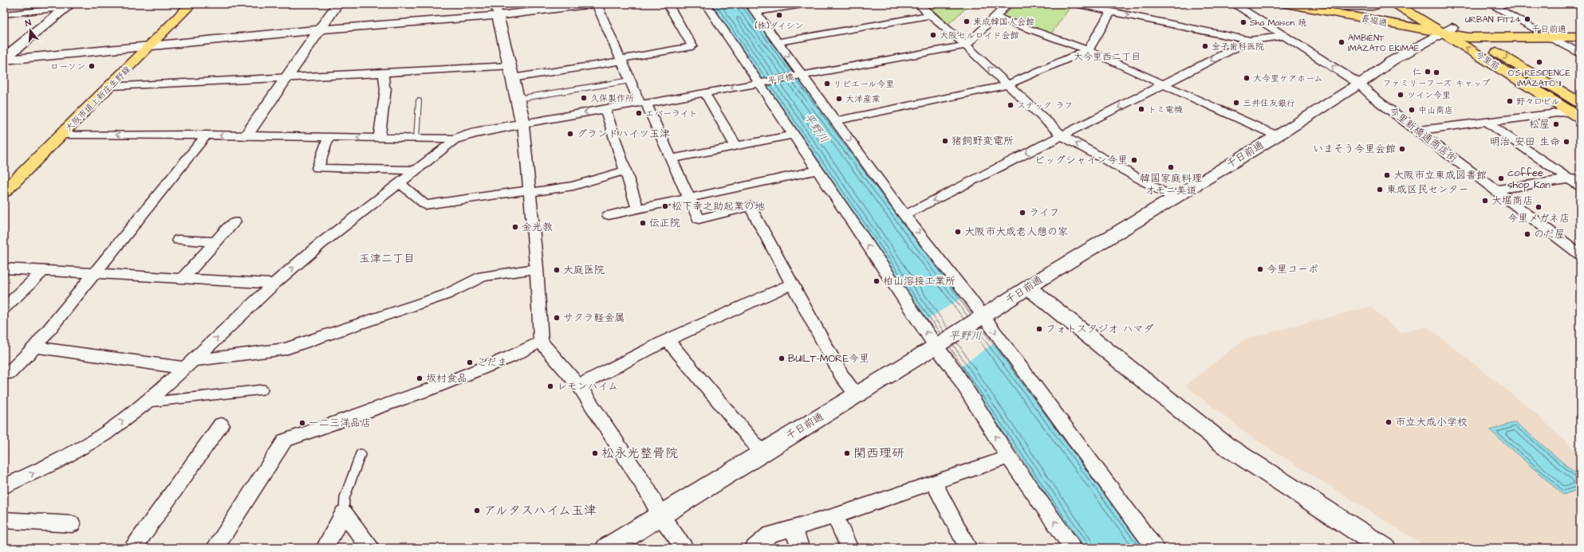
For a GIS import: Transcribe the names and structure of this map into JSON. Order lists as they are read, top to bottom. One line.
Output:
{"streets":{"main road":["長堀通","千日前通","今里筋","大阪市道上新庄生野線"],"street":["平戸橋","今里新橋通商店街"]},"crossings":[["長堀通","千日前通"],["長堀通","今里筋"],["千日前通","今里筋"],["千日前通","今里新橋通商店街"]],"districts":["大今里西二丁目","玉津二丁目"],"water":["平野川"],"places":["(株)ダイシン","URBAN FIT24","東成韓国人会館","Sha Maison 暁","大阪セルロイド会館","AMBIENT IMAZATO EKIMAE","金子歯科医院","O'S RESIDENCE IMAZATO II","ローソン","仁","ファミリーフーズ キャップ","大今里ケアホーム","リビエール今里","ツイン今里","久保製作所","大洋産業","野々口ビル","三井住友銀行","スナック ラフ","トミ電機","中山商店","エバーライト","松屋","グランドハイツ玉津","猪飼野変電所","明治 安田 生命","いまそう今里会館","ビッグシャイン今里","韓国家庭料理 オモニ美道","大阪市立東成図書館","coffee shop Kan","東成区民センター","大堀商店","松下幸之助起業の地","今里メガネ店","ライフ","伝正院","金光教","大阪市大成老人憩の家","のだ屋","今里コーポ","大庭医院","柏山溶接工業所","サクラ軽金属","フォトスタジオ ハマダ","BUILT-MORE今里","こだま","坂村食品","レモンハイム","市立大成小学校","一二三洋品店","松永光整骨院","関西理研","アルタスハイム玉津"],"north":"top"}
